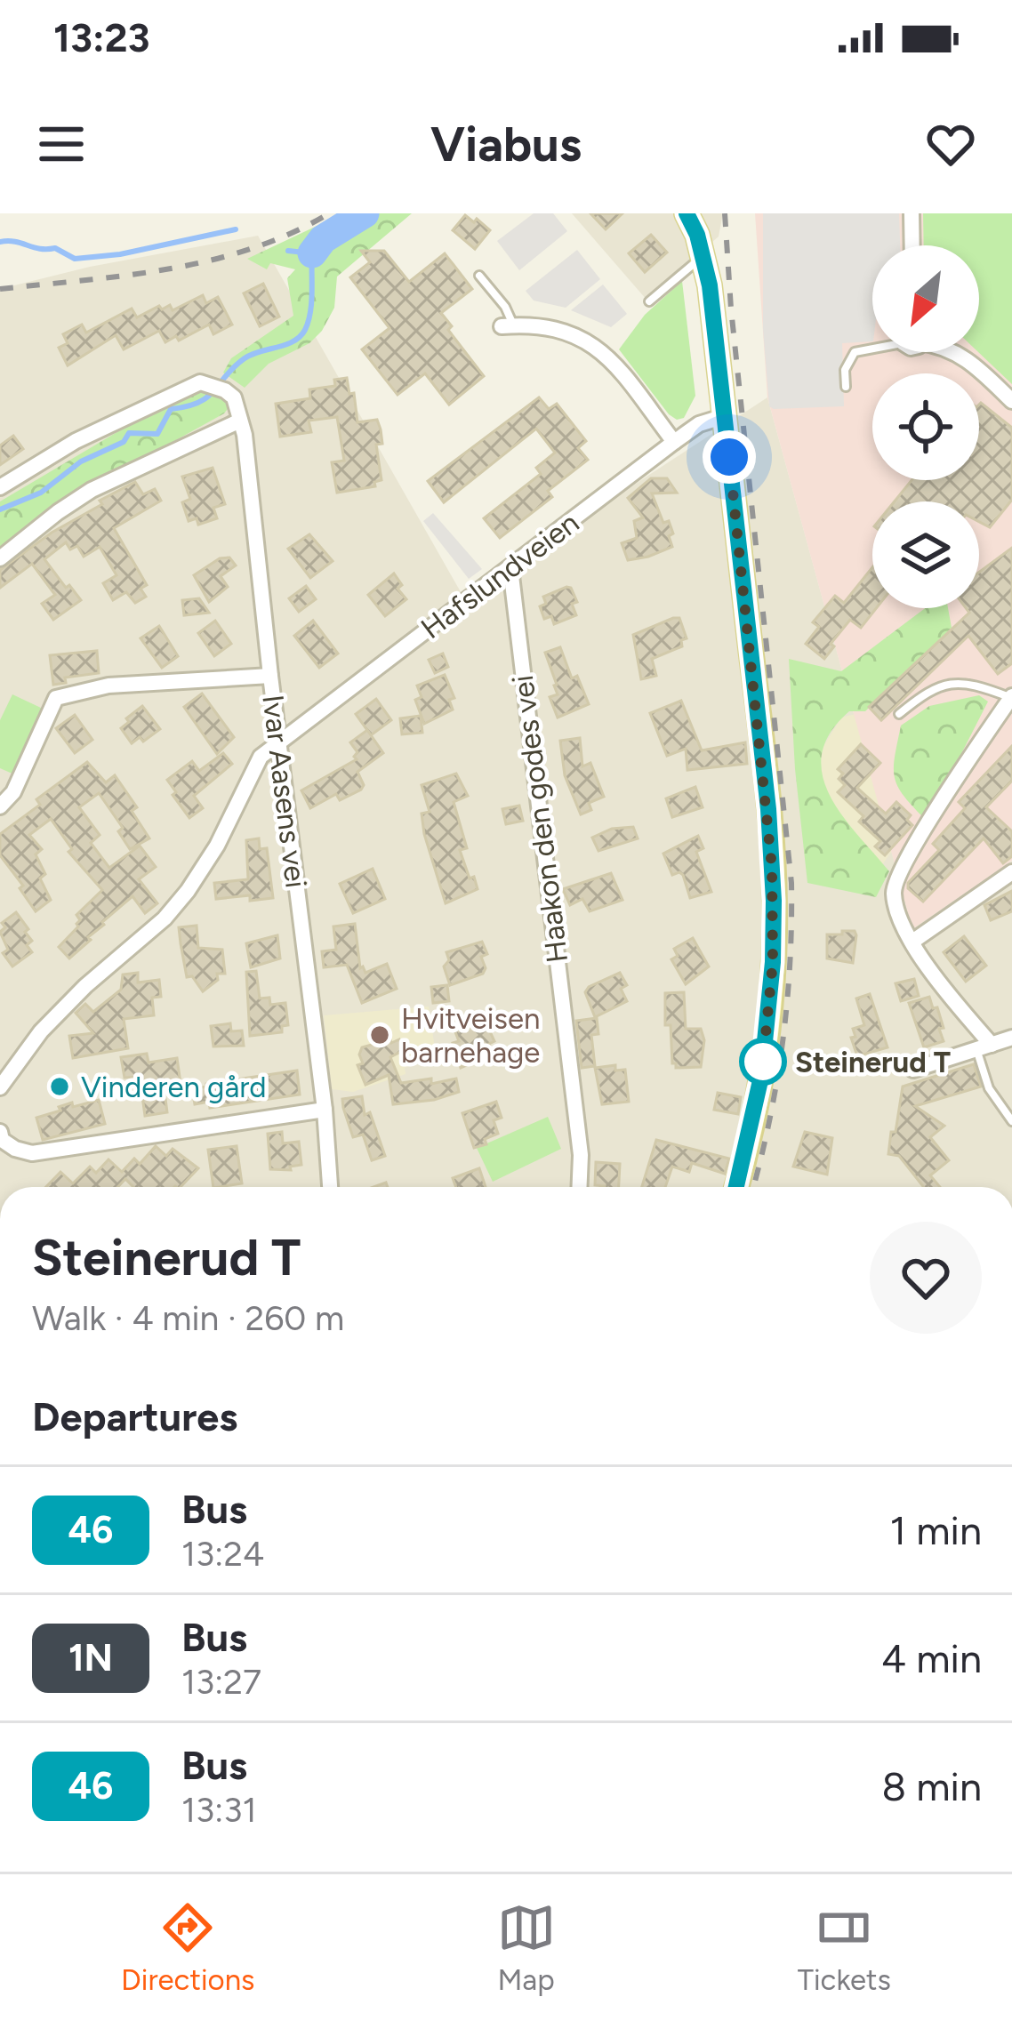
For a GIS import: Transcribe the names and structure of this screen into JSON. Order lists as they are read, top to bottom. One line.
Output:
{"streets":{"street":["Hafslundveien","Ivar Aasens vei","Haakon den godes vei"]},"crossings":[["Hafslundveien","Ivar Aasens vei"],["Hafslundveien","Haakon den godes vei"]],"places":["Hvitveisen barnehage","Steinerud T","Vinderen gård"],"lines":["bus line 46"],"north":"bottom left","page":{"status":"13:23","header":"Viabus","heading":[["Steinerud T","Walk · 4 min · 260 m"],"Departures"],"list":[{"mark":"46","name":"Bus","note":"13:24","value":"1 min"},{"mark":"1N","name":"Bus","note":"13:27","value":"4 min"},{"mark":"46","name":"Bus","note":"13:31","value":"8 min"}],"tabs":["Directions","Map","Tickets"]}}
